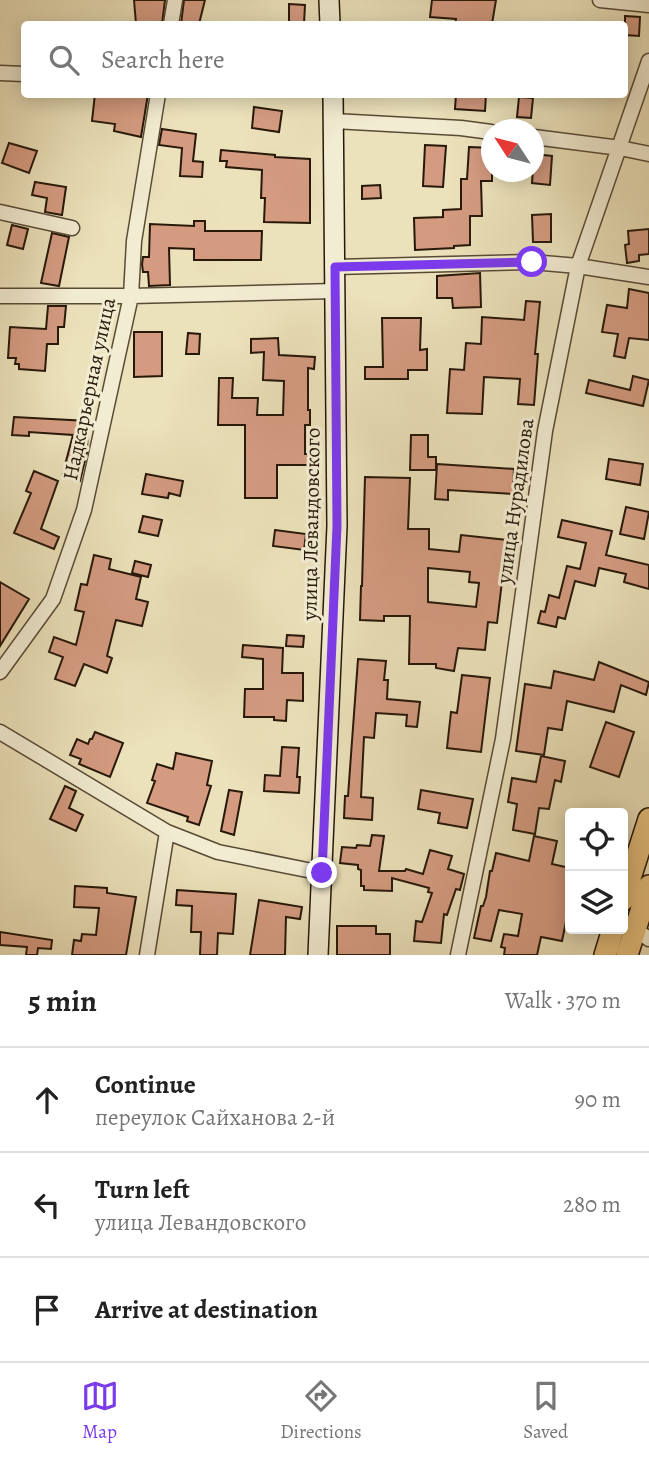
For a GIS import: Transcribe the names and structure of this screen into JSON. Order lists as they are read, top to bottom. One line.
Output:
{"streets":{"street":["Надкарьерная улица","улица Нурадилова","улица Левандовского"]},"north":"top left","page":{"search":"Search here","heading":["5 min","Walk · 370 m"],"list":[["Continue","переулок Сайханова 2-й","90 m"],["Turn left","улица Левандовского","280 m"],"Arrive at destination"],"nav":["Map","Directions","Saved"]}}
